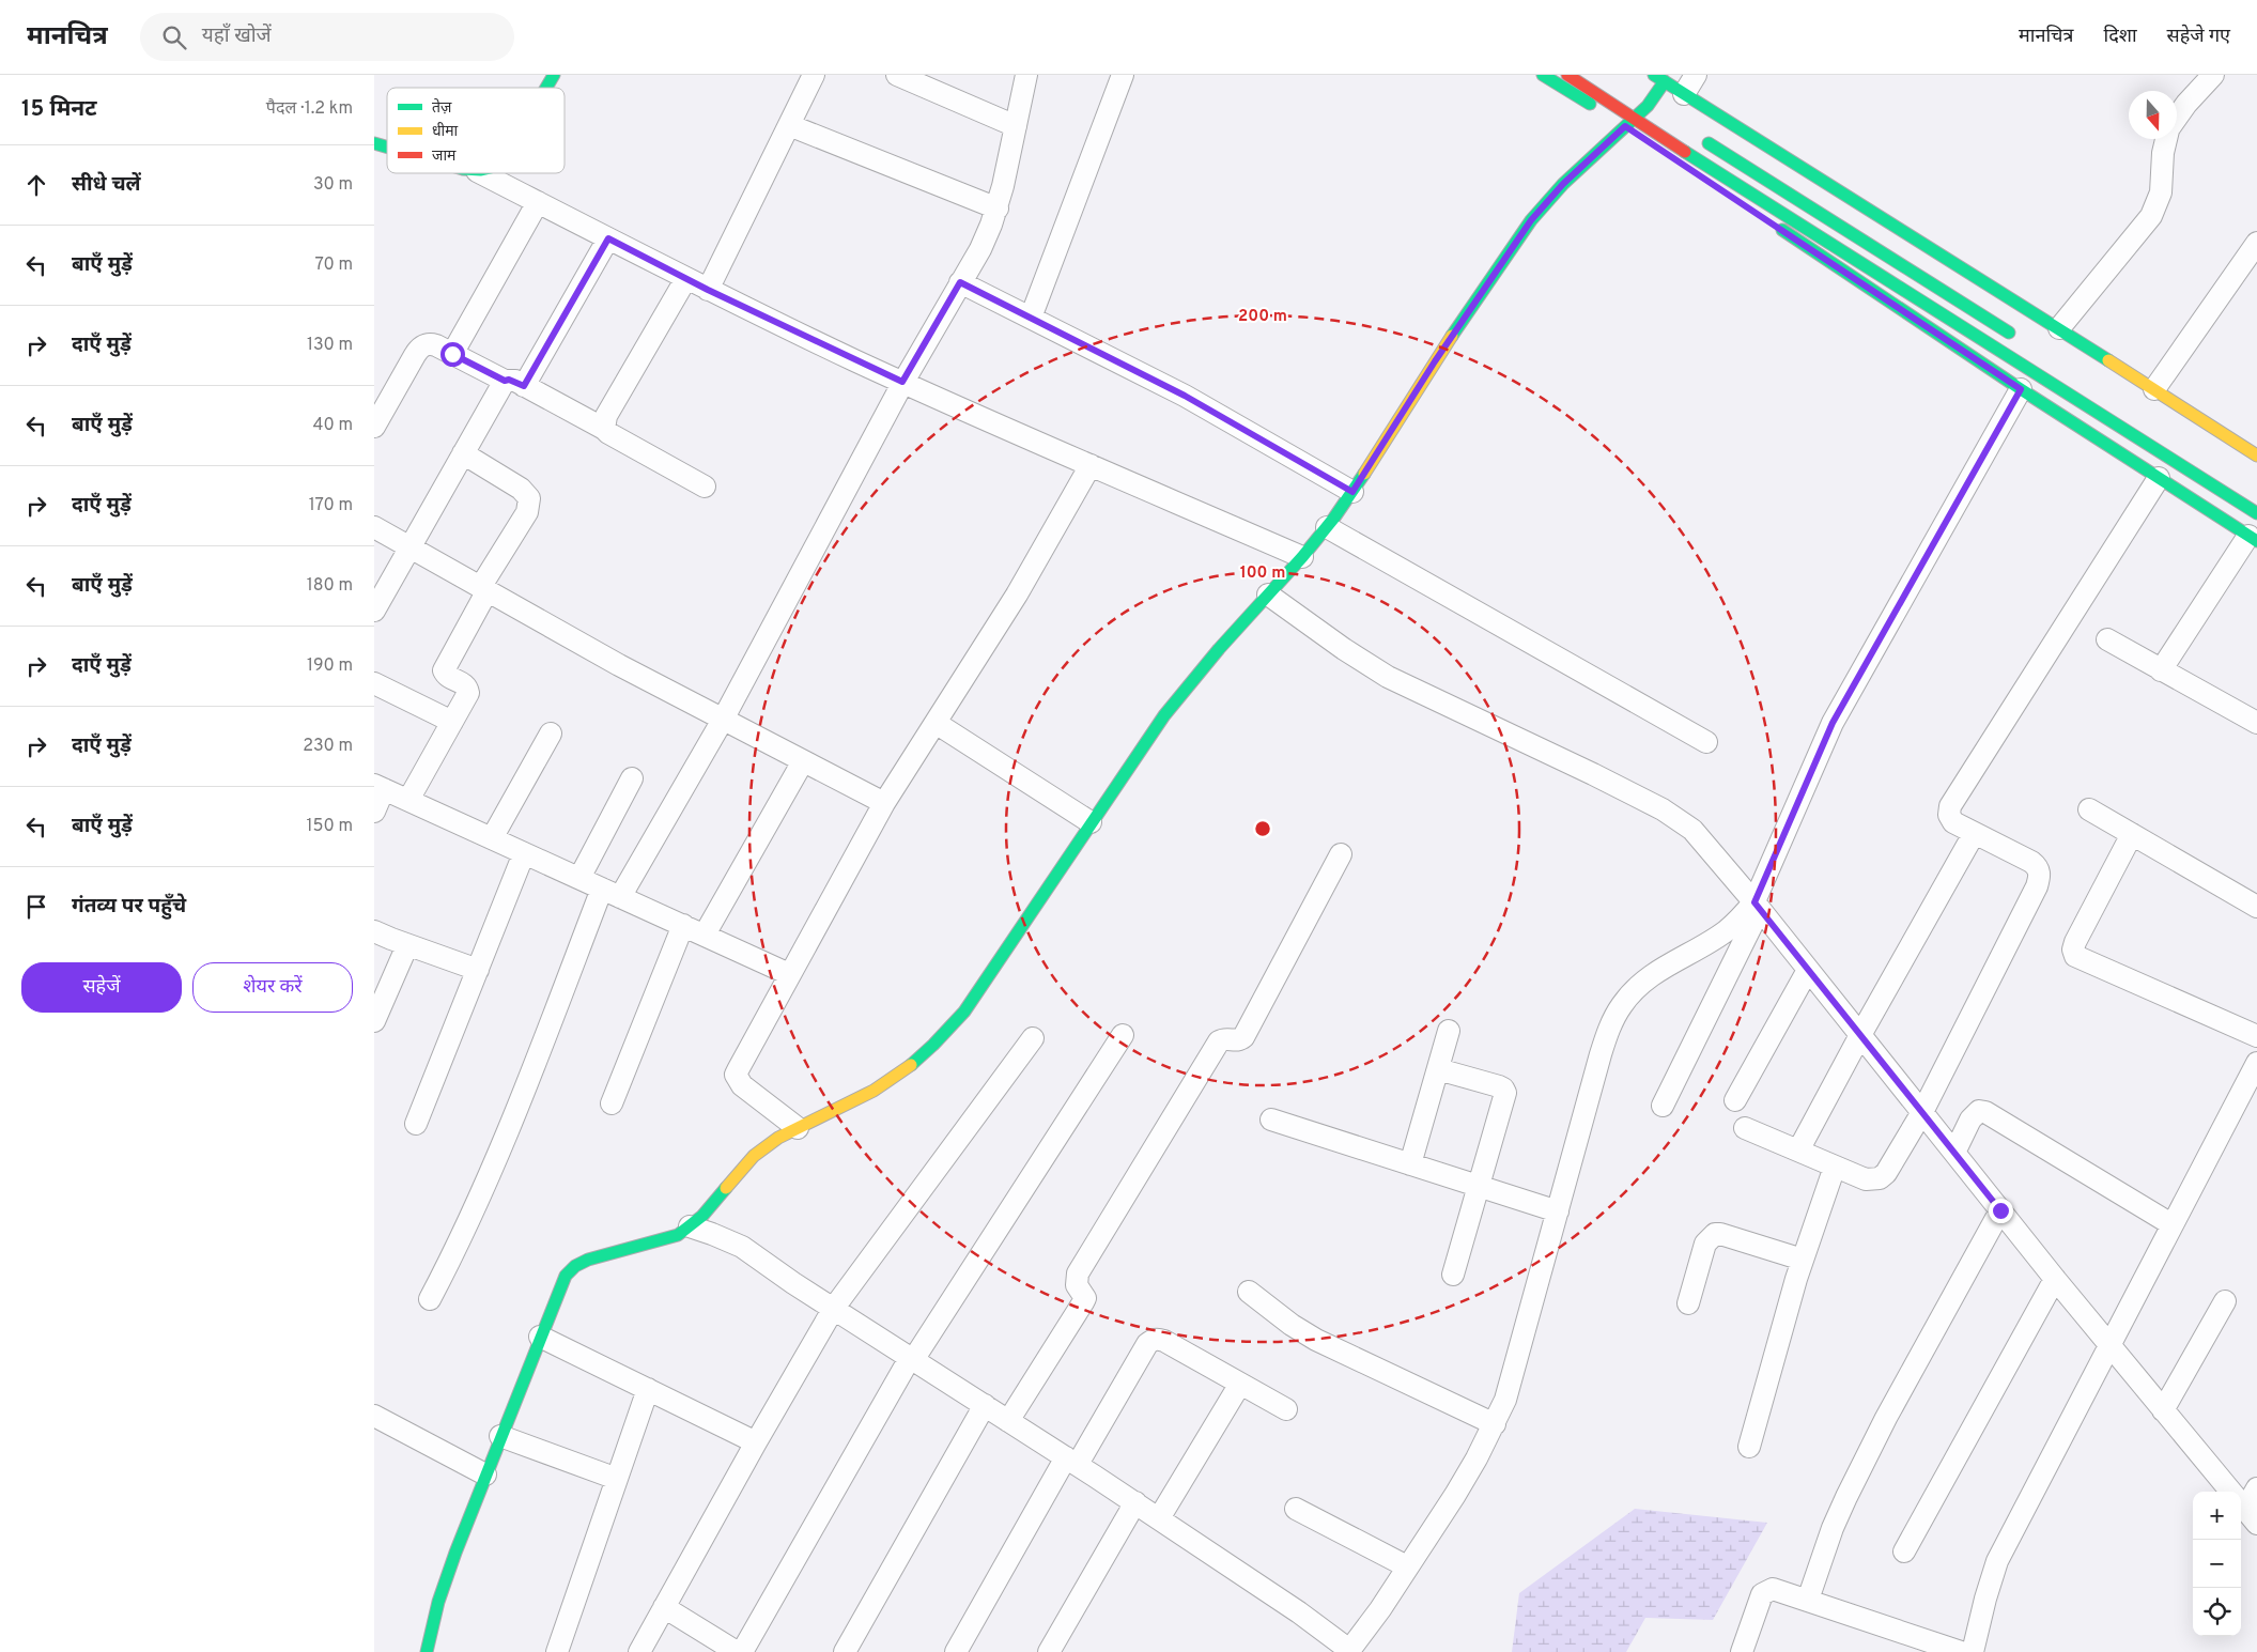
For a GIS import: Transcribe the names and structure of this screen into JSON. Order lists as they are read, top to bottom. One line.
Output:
{"legend":["तेज़","धीमा","जाम"],"north":"bottom","page":{"header":"मानचित्र","search":"यहाँ खोजें","nav":["मानचित्र","दिशा","सहेजे गए"],"heading":["15 मिनट","पैदल · 1.2 km"],"list":[["सीधे चलें","30 m"],["बाएँ मुड़ें","70 m"],["दाएँ मुड़ें","130 m"],["बाएँ मुड़ें","40 m"],["दाएँ मुड़ें","170 m"],["बाएँ मुड़ें","180 m"],["दाएँ मुड़ें","190 m"],["दाएँ मुड़ें","230 m"],["बाएँ मुड़ें","150 m"],"गंतव्य पर पहुँचे"],"buttons":["सहेजें","शेयर करें"],"map_buttons":["+","−"]},"rings":["200 m","100 m"]}
